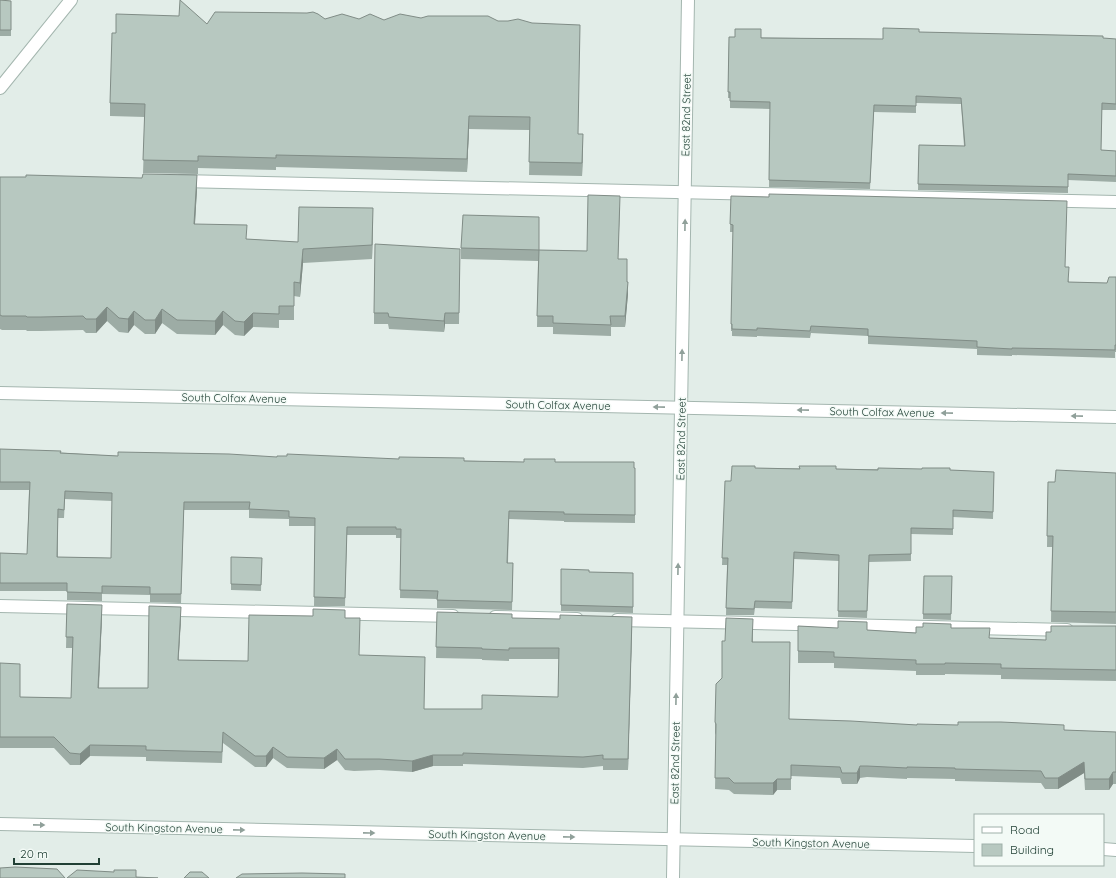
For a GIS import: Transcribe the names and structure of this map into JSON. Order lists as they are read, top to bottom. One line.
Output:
{"streets":{"street":["East 82nd Street","South Colfax Avenue","South Kingston Avenue"]},"crossings":[["East 82nd Street","South Colfax Avenue"],["East 82nd Street","South Kingston Avenue"]],"one_way":["East 82nd Street","South Colfax Avenue","South Kingston Avenue"],"legend":["Road","Building"],"scale_bar":"20 m"}
